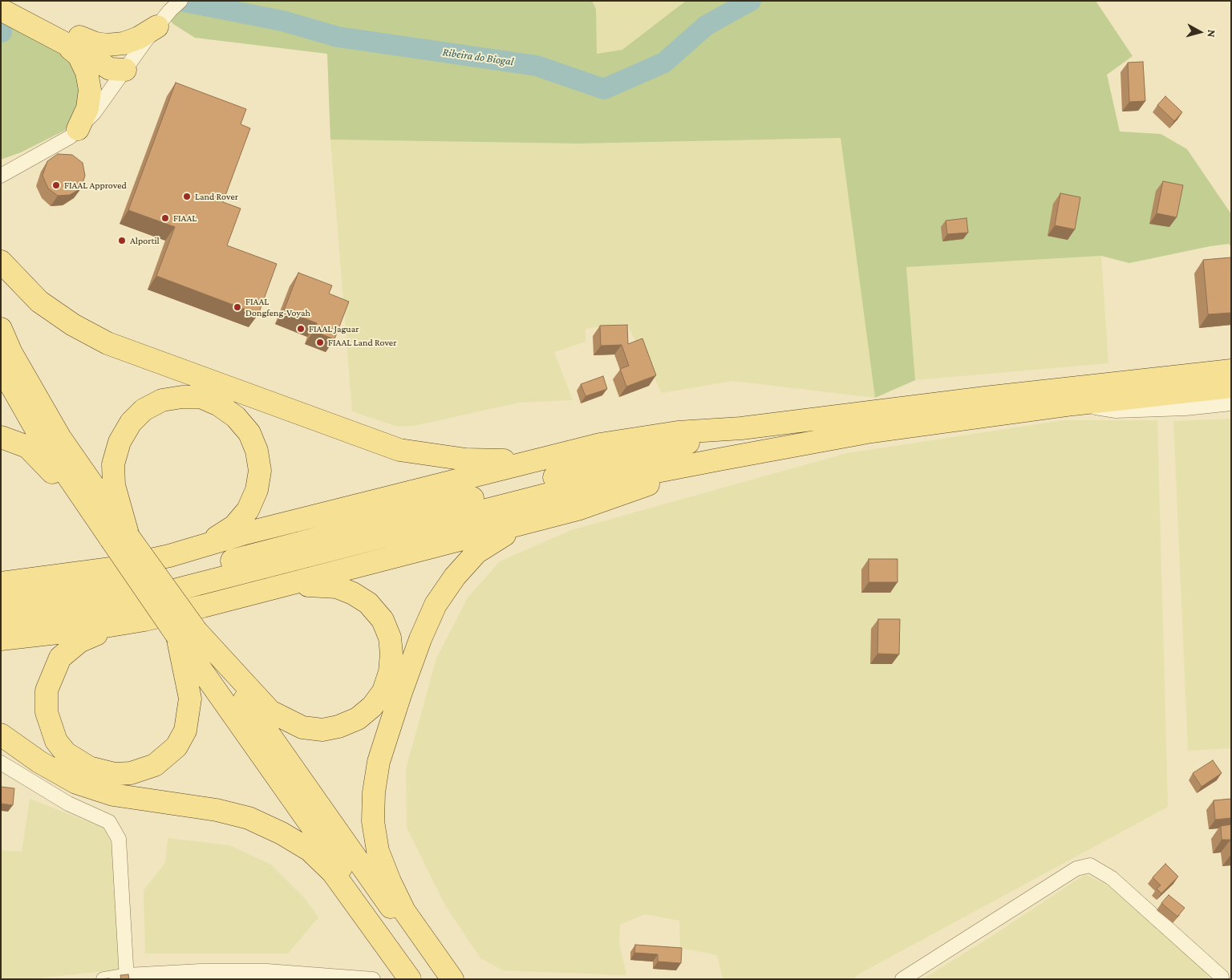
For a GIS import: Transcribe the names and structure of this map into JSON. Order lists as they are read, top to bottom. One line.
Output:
{"water":["Ribeira do Biogal"],"places":["FIAAL Approved","Land Rover","FIAAL","Alportil","FIAAL Dongfeng-Voyah","FIAAL Jaguar","FIAAL Land Rover"],"north":"right"}
